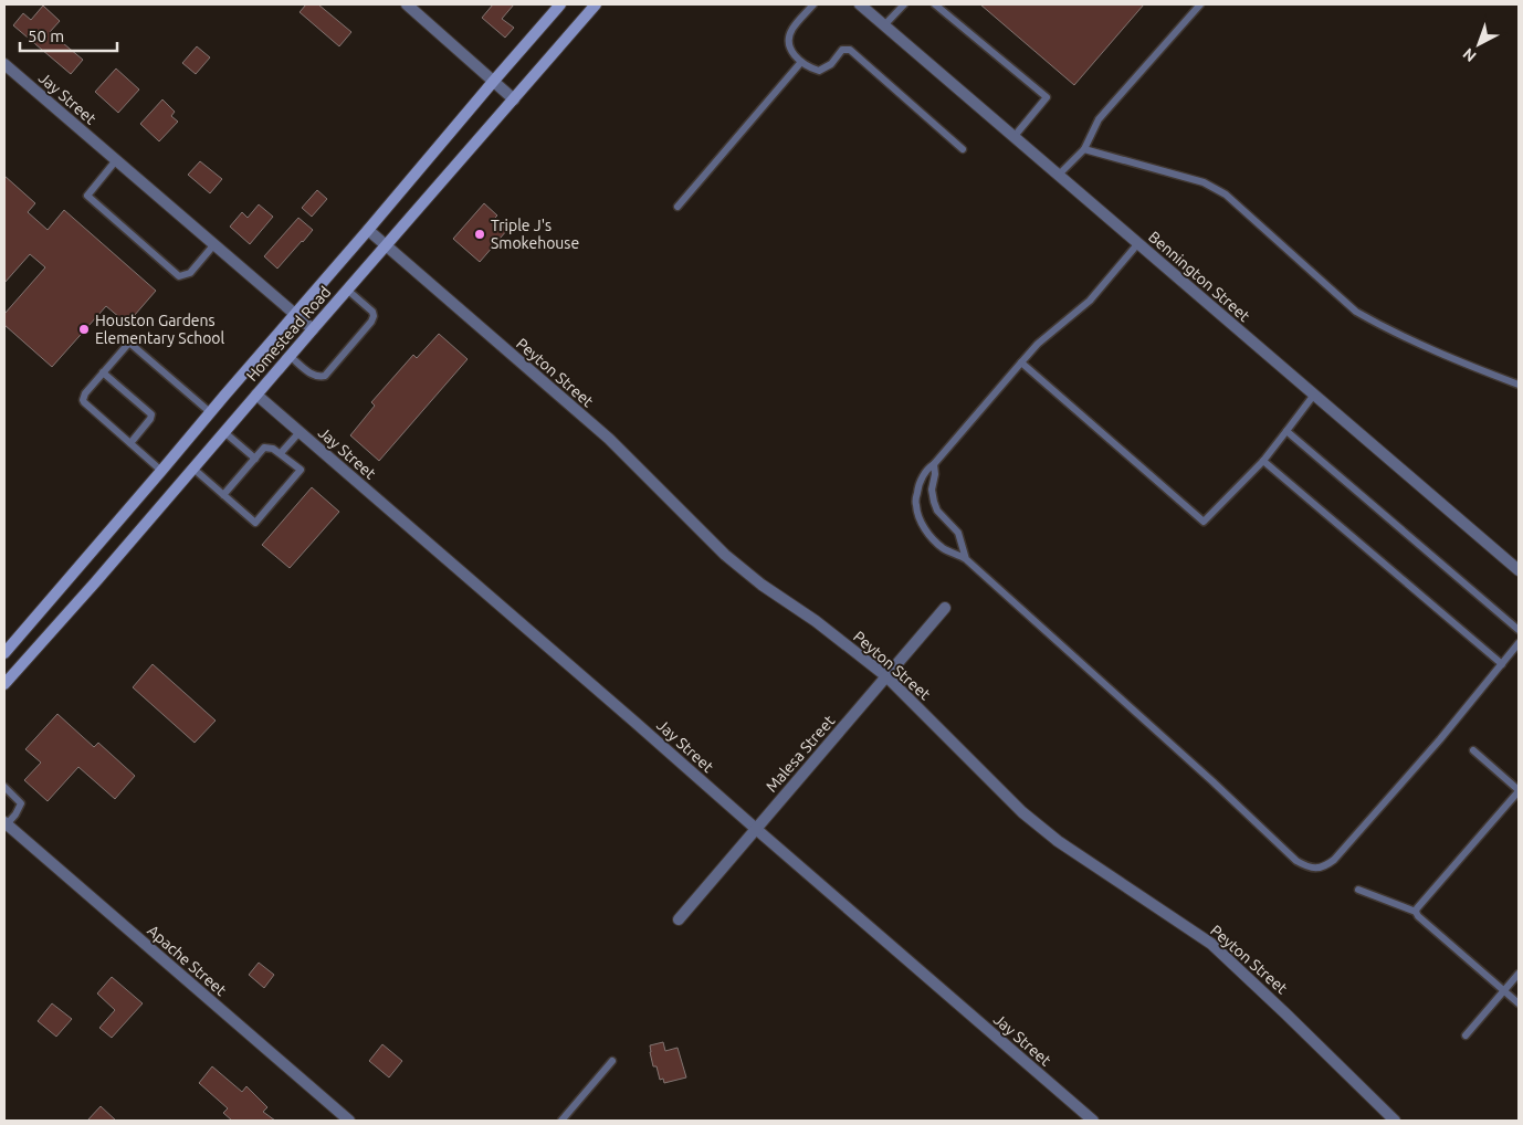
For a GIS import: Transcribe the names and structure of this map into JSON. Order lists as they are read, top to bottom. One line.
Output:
{"streets":{"main road":["Homestead Road"],"street":["Jay Street","Bennington Street","Peyton Street","Malesa Street","Apache Street"]},"crossings":[["Jay Street","Homestead Road"],["Jay Street","Malesa Street"],["Homestead Road","Peyton Street"],["Peyton Street","Malesa Street"]],"places":["Triple J's Smokehouse","Houston Gardens Elementary School"],"scale_bar":"50 m","north":"bottom left"}
